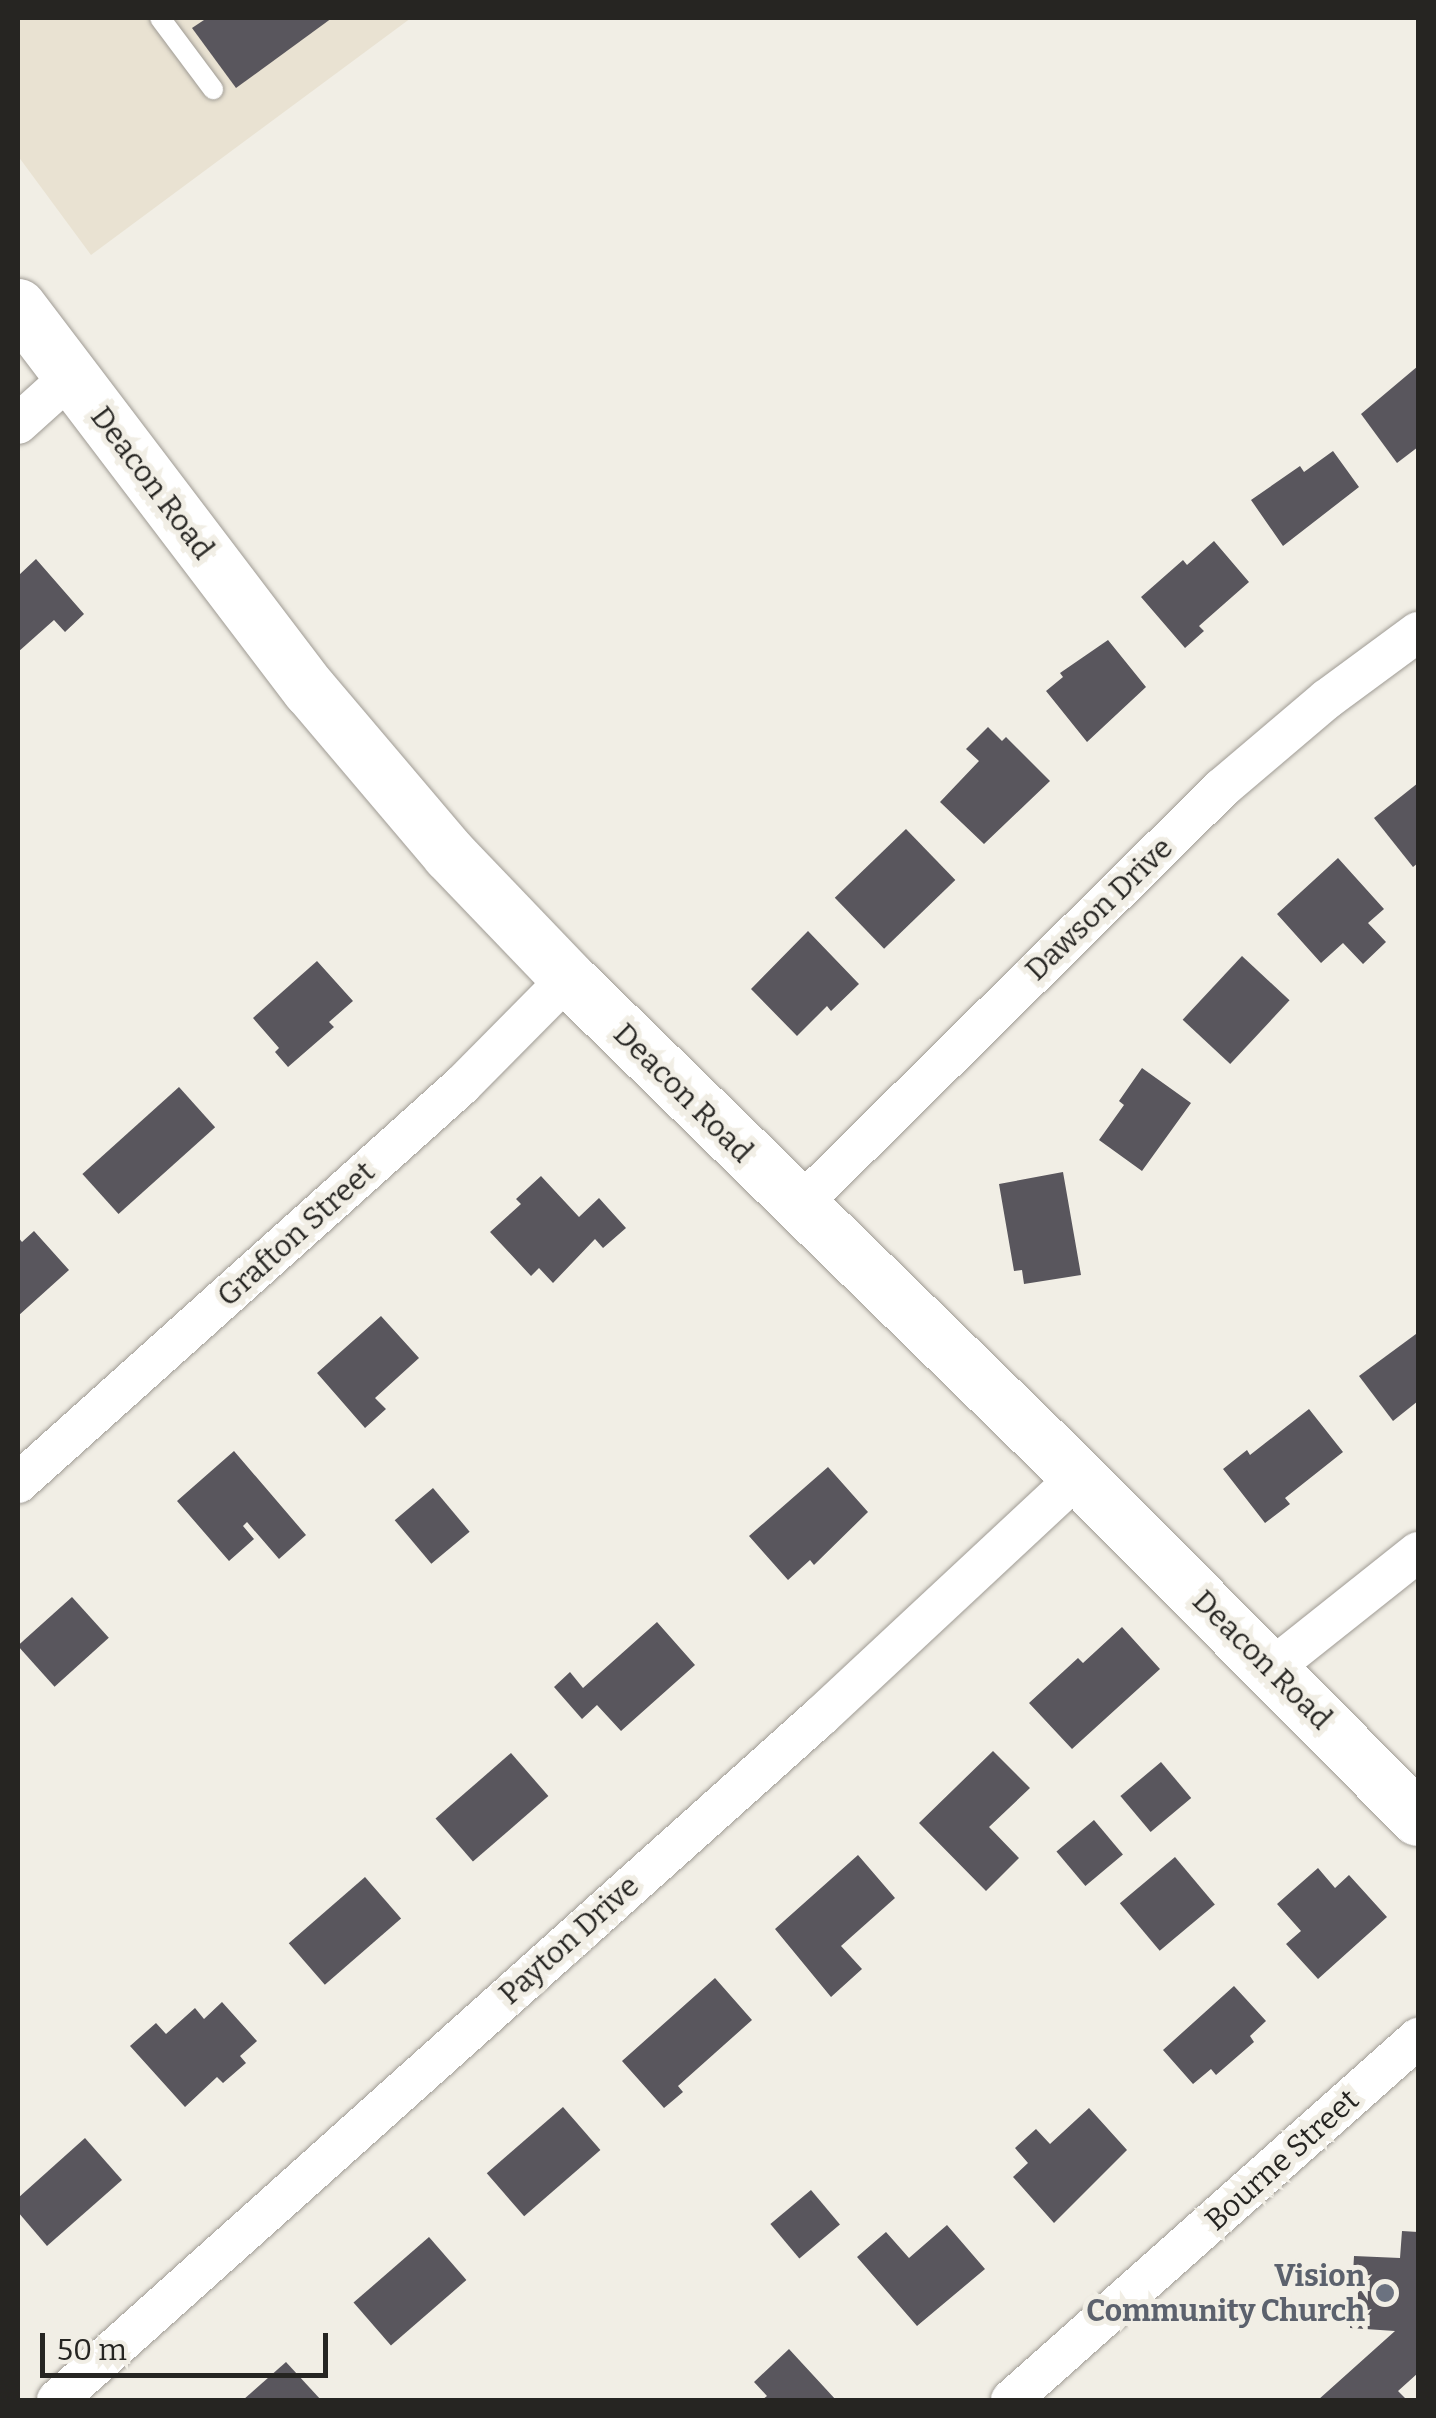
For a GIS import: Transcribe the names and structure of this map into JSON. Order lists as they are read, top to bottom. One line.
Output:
{"streets":{"main road":["Deacon Road"],"street":["Dawson Drive","Grafton Street","Payton Drive","Bourne Street"]},"crossings":[["Deacon Road","Dawson Drive"],["Deacon Road","Grafton Street"],["Deacon Road","Payton Drive"]],"places":["Vision Community Church"],"scale_bar":"50 m"}
